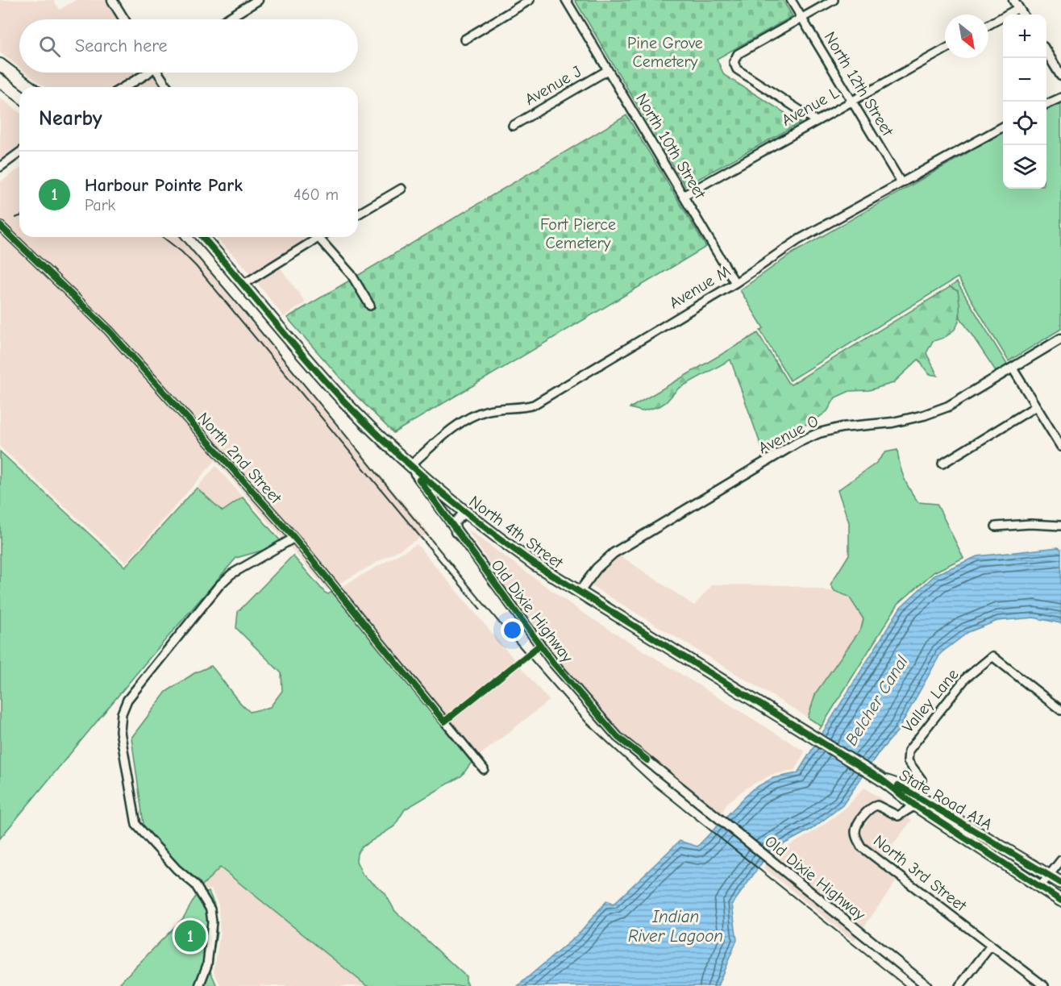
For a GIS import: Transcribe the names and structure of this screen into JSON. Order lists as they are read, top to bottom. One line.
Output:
{"streets":{"main road":["North 4th Street","State Road A1A"],"street":["North 12th Street","Avenue J","Avenue L","North 10th Street","Avenue M","Avenue O","North 2nd Street","Old Dixie Highway","Valley Lane","North 3rd Street"]},"crossings":[["North 12th Street","Avenue L"],["North 12th Street","Avenue M"],["Avenue J","North 10th Street"],["Avenue L","North 10th Street"],["North 10th Street","Avenue M"],["Avenue M","North 4th Street"],["Avenue M","Old Dixie Highway"],["Avenue O","North 4th Street"],["North 4th Street","Old Dixie Highway"],["North 4th Street","State Road A1A"],["Valley Lane","State Road A1A"],["Valley Lane","North 3rd Street"],["State Road A1A","North 3rd Street"]],"water":["Belcher Canal","Indian River Lagoon"],"parks":["Pine Grove Cemetery","Fort Pierce Cemetery"],"north":"bottom right","page":{"map_buttons":["+","−"],"search":"Search here","heading":"Nearby","list":[{"mark":"1","name":"Harbour Pointe Park","note":"Park","value":"460 m"}],"pins":"1"}}
